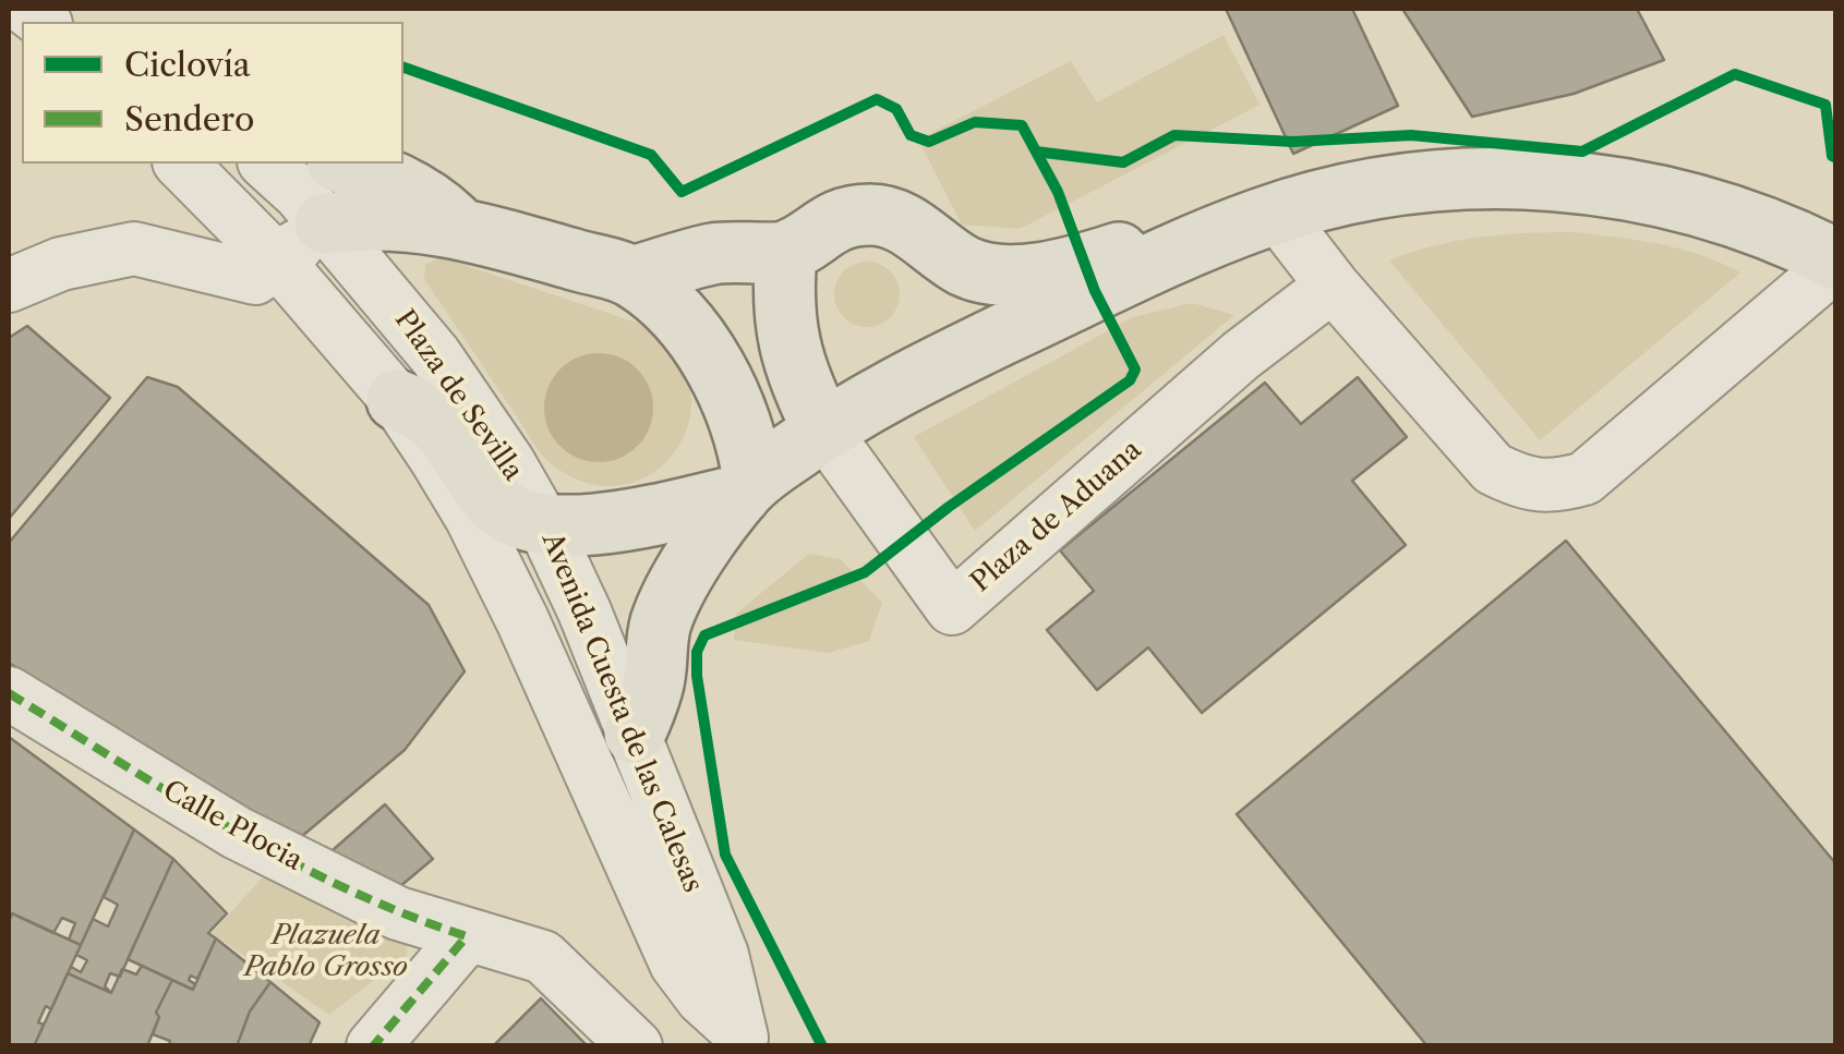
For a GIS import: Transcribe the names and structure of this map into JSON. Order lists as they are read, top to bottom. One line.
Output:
{"streets":{"main road":["Avenida Cuesta de las Calesas"],"street":["Plaza de Sevilla","Plaza de Aduana","Calle Plocia"]},"crossings":[["Plaza de Sevilla","Avenida Cuesta de las Calesas"]],"parks":["Plazuela Pablo Grosso"],"legend":["Ciclovía","Sendero"]}
